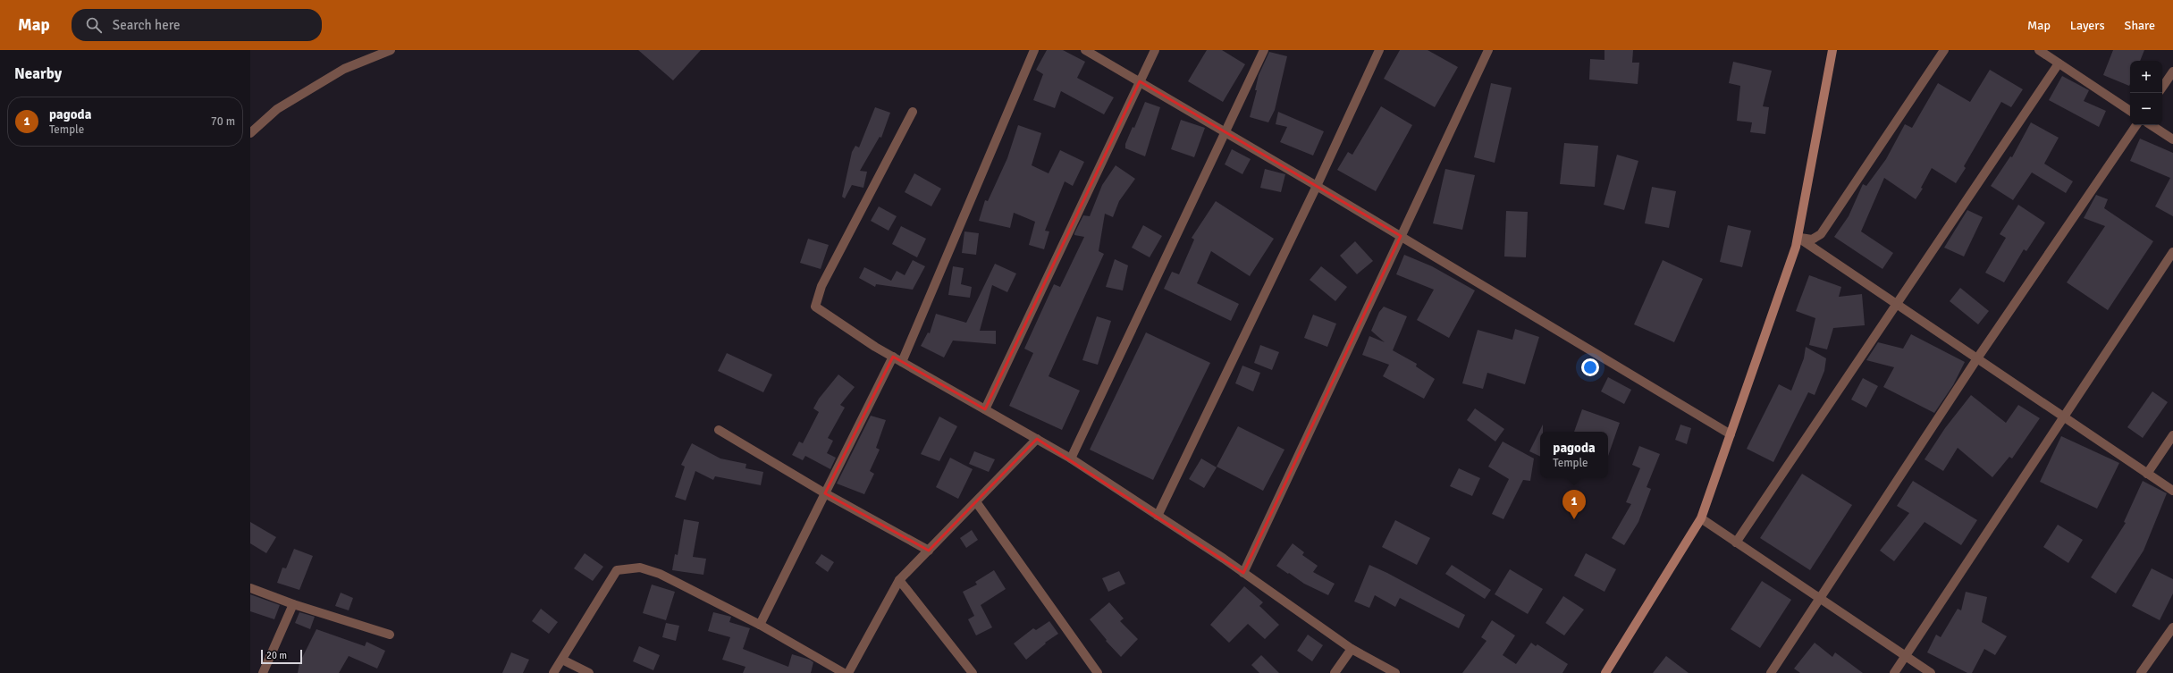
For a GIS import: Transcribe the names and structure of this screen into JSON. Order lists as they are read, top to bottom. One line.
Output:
{"scale_bar":"20 m","page":{"header":"Map","search":"Search here","nav":["Map","Layers","Share"],"heading":"Nearby","map_buttons":["+","−"],"list":[{"mark":"1","name":"pagoda","note":"Temple","value":"70 m"}],"popup":["pagoda","Temple"],"pins":"1","scale":"20 m"}}
